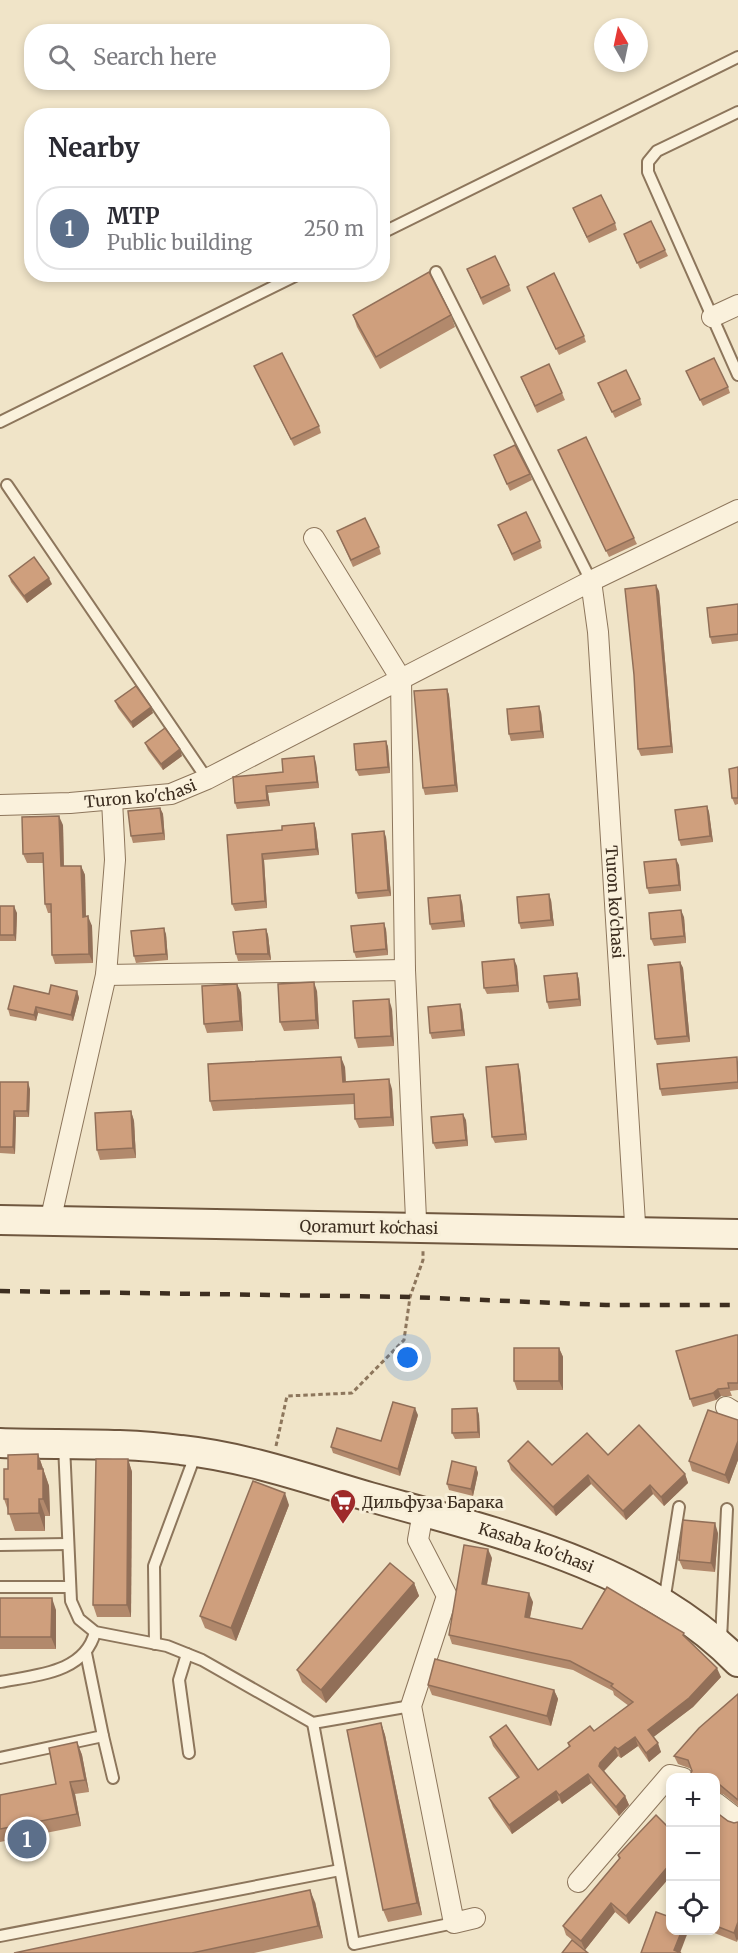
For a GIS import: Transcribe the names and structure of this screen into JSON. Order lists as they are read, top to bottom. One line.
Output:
{"streets":{"main road":["Qoramurt koʻchasi","Kasaba ko'chasi"],"street":["Turon ko'chasi"]},"crossings":[["Turon ko'chasi","Qoramurt koʻchasi"]],"places":{"supermarket":["Дильфуза Барака"]},"north":"top","page":{"search":"Search here","heading":"Nearby","list":[{"mark":"1","name":"MTP","note":"Public building","value":"250 m"}],"map_buttons":["+","−"],"pins":"1"}}
